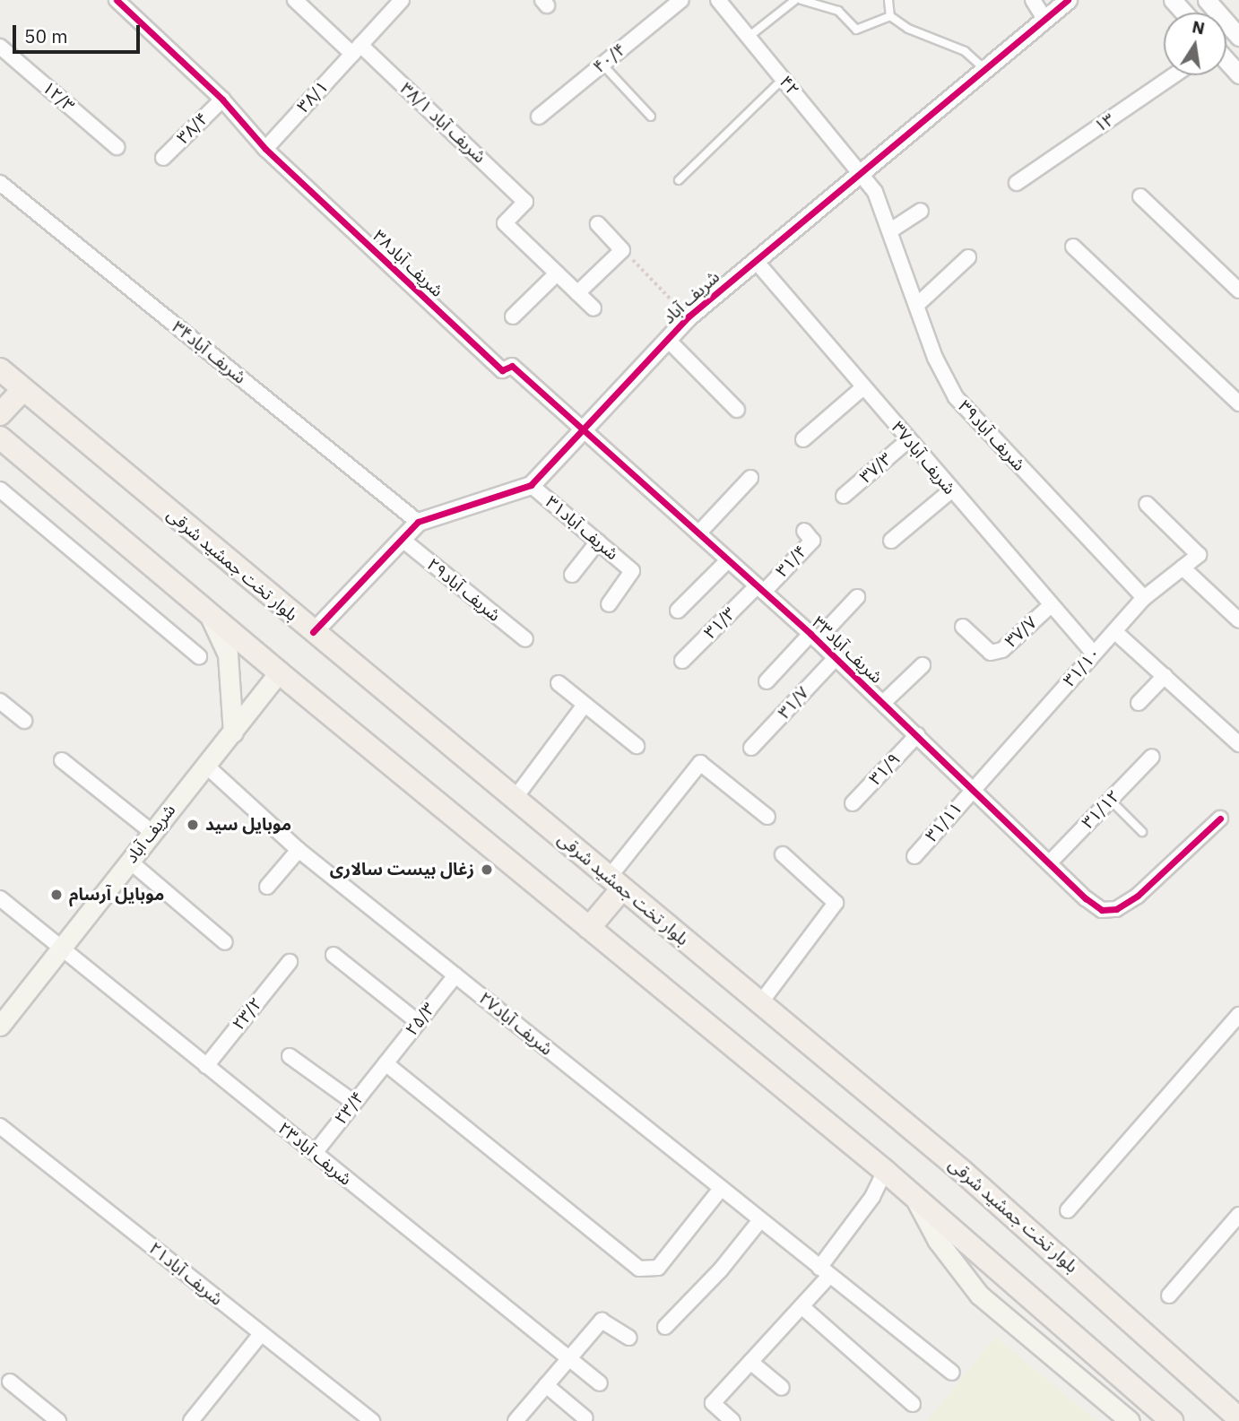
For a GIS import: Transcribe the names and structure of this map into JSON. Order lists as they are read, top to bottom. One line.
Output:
{"streets":{"main road":["شریف آباد","بلوار تخت جمشید شرقی"],"street":["۴۰/۴","۴۲","۱۲/۳","۳۸/۱","۳۸/۱ شریف آباد","۱۳","۳۸/۴","شریف آباد۳۸","شریف آباد۳۴","شریف آباد۳۹","شریف آباد۳۷","۳۷/۳","شریف آباد۳۱","۳۱/۴","شریف آباد۲۹","۳۱/۳","۳۷/۷","شریف آباد۳۳","۳۱/۱۰","۳۱/۷","۳۱/۹","۳۱/۱۲","۳۱/۱۱","۲۳/۲","۲۵/۳","شریف آباد۲۷","۲۳/۴","شریف آباد۲۳","شریف آباد۲۱"]},"crossings":[["۴۲","شریف آباد"],["۴۲","شریف آباد۳۹"],["۳۸/۱","۳۸/۱ شریف آباد"],["۳۸/۱","شریف آباد۳۸"],["۳۸/۴","شریف آباد۳۸"],["شریف آباد۳۸","شریف آباد"],["شریف آباد۳۸","شریف آباد۳۳"],["شریف آباد","شریف آباد۳۴"],["شریف آباد","شریف آباد۳۹"],["شریف آباد","شریف آباد۳۷"],["شریف آباد","شریف آباد۳۱"],["شریف آباد","شریف آباد۳۳"],["شریف آباد","شریف آباد۲۷"],["شریف آباد","شریف آباد۲۳"],["شریف آباد۳۹","۳۱/۱۰"],["شریف آباد۳۷","۳۷/۳"],["شریف آباد۳۷","۳۷/۷"],["شریف آباد۳۷","۳۱/۱۰"],["۳۱/۴","۳۱/۳"],["۳۱/۴","شریف آباد۳۳"],["۳۱/۳","شریف آباد۳۳"],["شریف آباد۳۳","۳۱/۱۰"],["شریف آباد۳۳","۳۱/۷"],["شریف آباد۳۳","۳۱/۹"],["شریف آباد۳۳","۳۱/۱۲"],["شریف آباد۳۳","۳۱/۱۱"],["۳۱/۱۰","۳۱/۱۱"],["۲۳/۲","شریف آباد۲۳"],["۲۵/۳","شریف آباد۲۷"],["۲۵/۳","۲۳/۴"],["۲۳/۴","شریف آباد۲۳"]],"places":["موبایل سید","زغال بیست سالاری","موبایل آرسام"],"scale_bar":"50 m","north":"top"}
